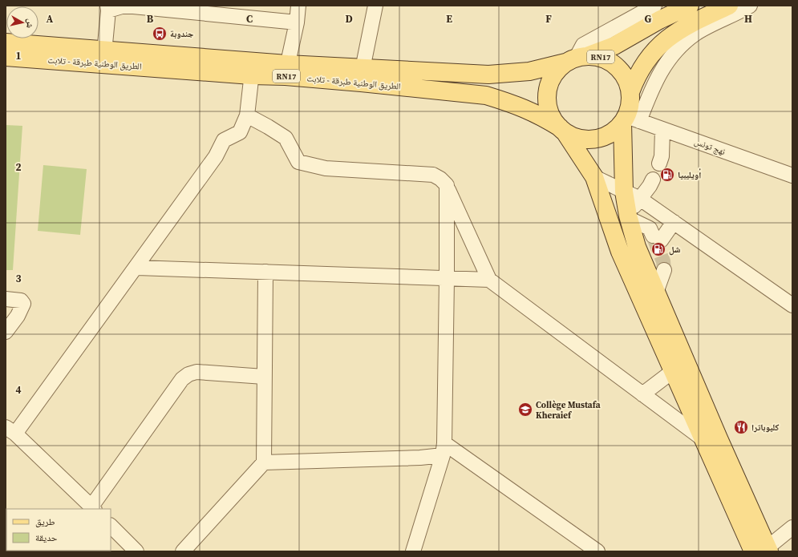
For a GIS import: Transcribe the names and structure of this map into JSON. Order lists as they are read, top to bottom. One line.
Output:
{"streets":{"main road":["RN17","الطريق الوطنية طبرقة - تلابت"],"street":["نهج تونس"]},"crossings":[["RN17","الطريق الوطنية طبرقة - تلابت"],["RN17","نهج تونس"],["الطريق الوطنية طبرقة - تلابت","نهج تونس"]],"places":{"bus stop":["جندوبة"],"fuel station":["أويليبيا","شل"],"school or university":["Collège Mustafa Kheraief"],"restaurant":["كليوباترا"]},"legend":["طريق","حديقة"],"north":"right","grid":{"columns":["A","B","C","D","E","F","G","H"],"rows":["1","2","3","4"]}}
